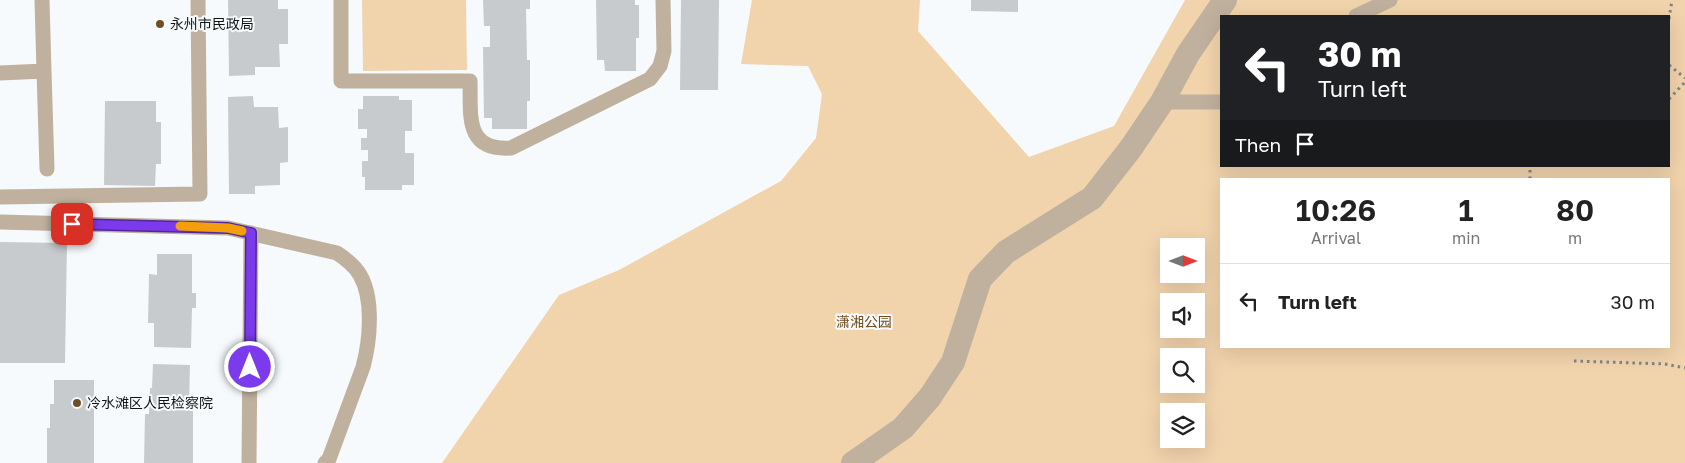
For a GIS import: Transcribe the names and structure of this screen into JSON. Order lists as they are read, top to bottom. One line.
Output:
{"parks":["潇湘公园"],"places":["永州市民政局","冷水滩区人民检察院"],"north":"right","page":{"turn":["30 m","Turn left"],"then":"Then","eta":["10:26","Arrival","1","min","80","m"],"list":[{"name":"Turn left","value":"30 m"}]}}
